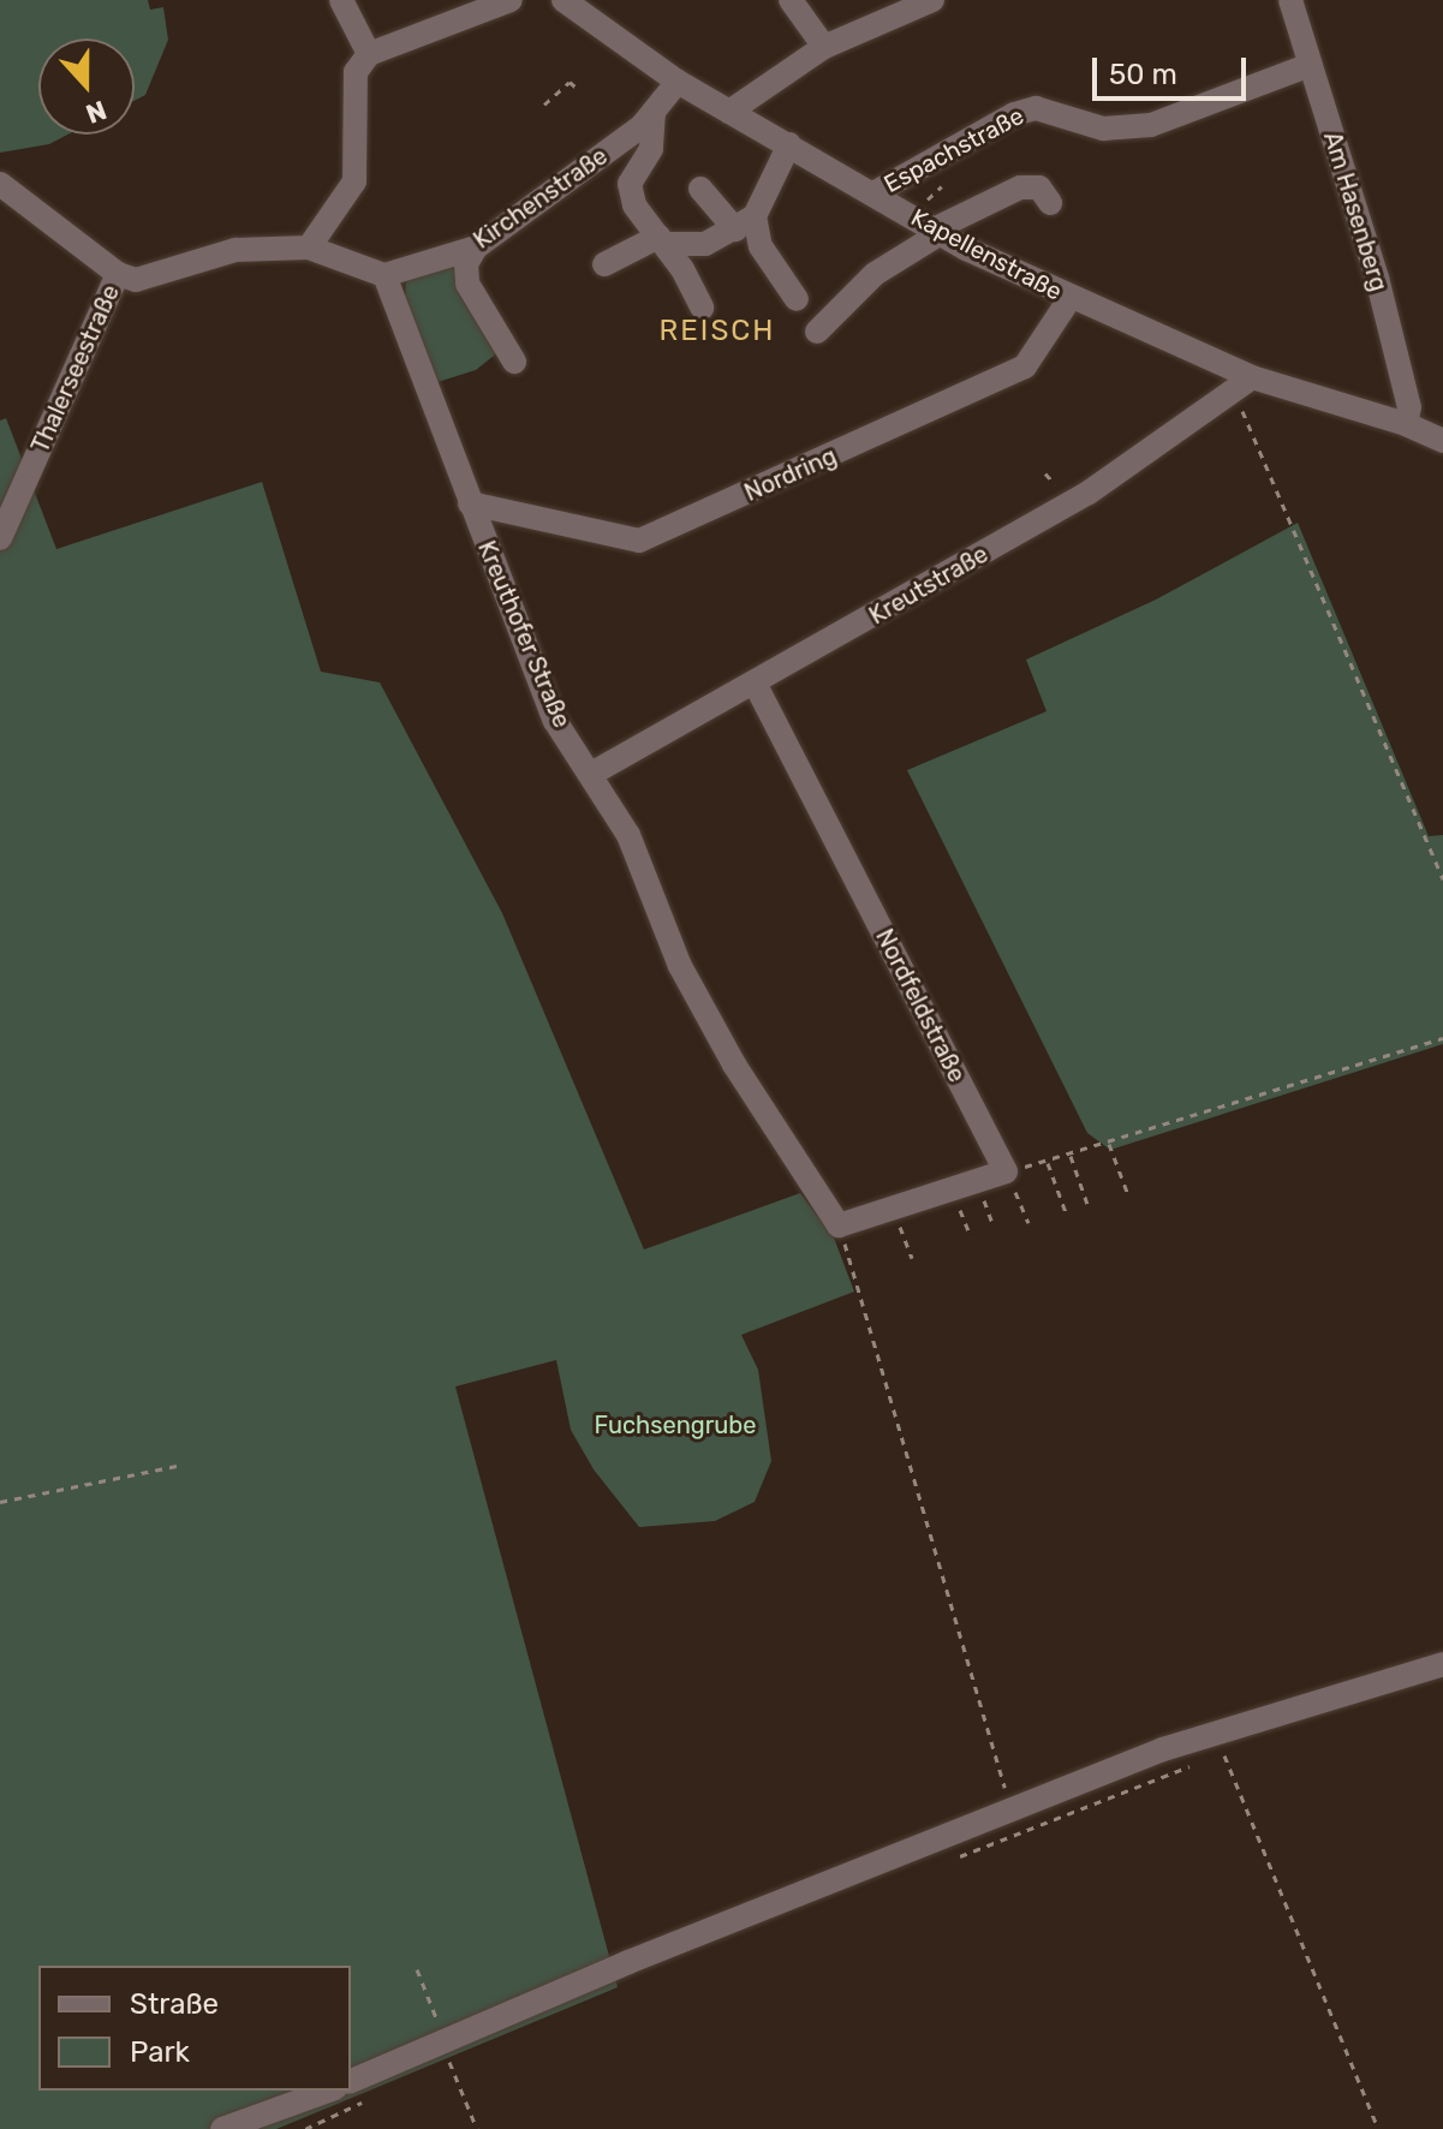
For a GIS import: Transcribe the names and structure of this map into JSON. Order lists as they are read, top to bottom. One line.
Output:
{"streets":{"street":["Espachstraße","Kirchenstraße","Am Hasenberg","Kapellenstraße","Thalerseestraße","Nordring","Kreutstraße","Kreuthofer Straße","Nordfeldstraße"]},"crossings":[["Espachstraße","Am Hasenberg"],["Espachstraße","Kapellenstraße"],["Kirchenstraße","Kapellenstraße"],["Kirchenstraße","Kreuthofer Straße"],["Am Hasenberg","Kapellenstraße"],["Kapellenstraße","Nordring"],["Kapellenstraße","Kreutstraße"],["Nordring","Kreuthofer Straße"],["Kreutstraße","Kreuthofer Straße"],["Kreutstraße","Nordfeldstraße"]],"districts":["REISCH"],"parks":["Fuchsengrube"],"legend":["Straße","Park"],"scale_bar":"50 m","north":"bottom"}
